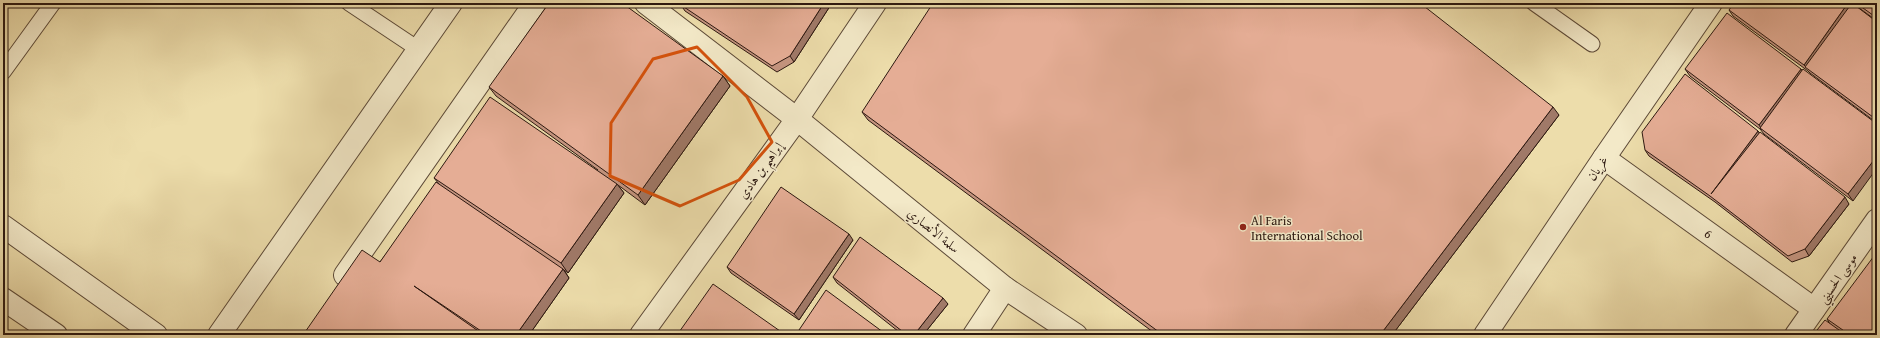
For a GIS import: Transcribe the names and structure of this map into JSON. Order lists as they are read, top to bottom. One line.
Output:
{"streets":{"street":["غريان","إبراهيم بن هادي","سلمة الأنصاري","6","موسى الحسيني"]},"crossings":[["غريان","6"],["إبراهيم بن هادي","سلمة الأنصاري"],["6","موسى الحسيني"]],"places":["Al Faris International School"]}
